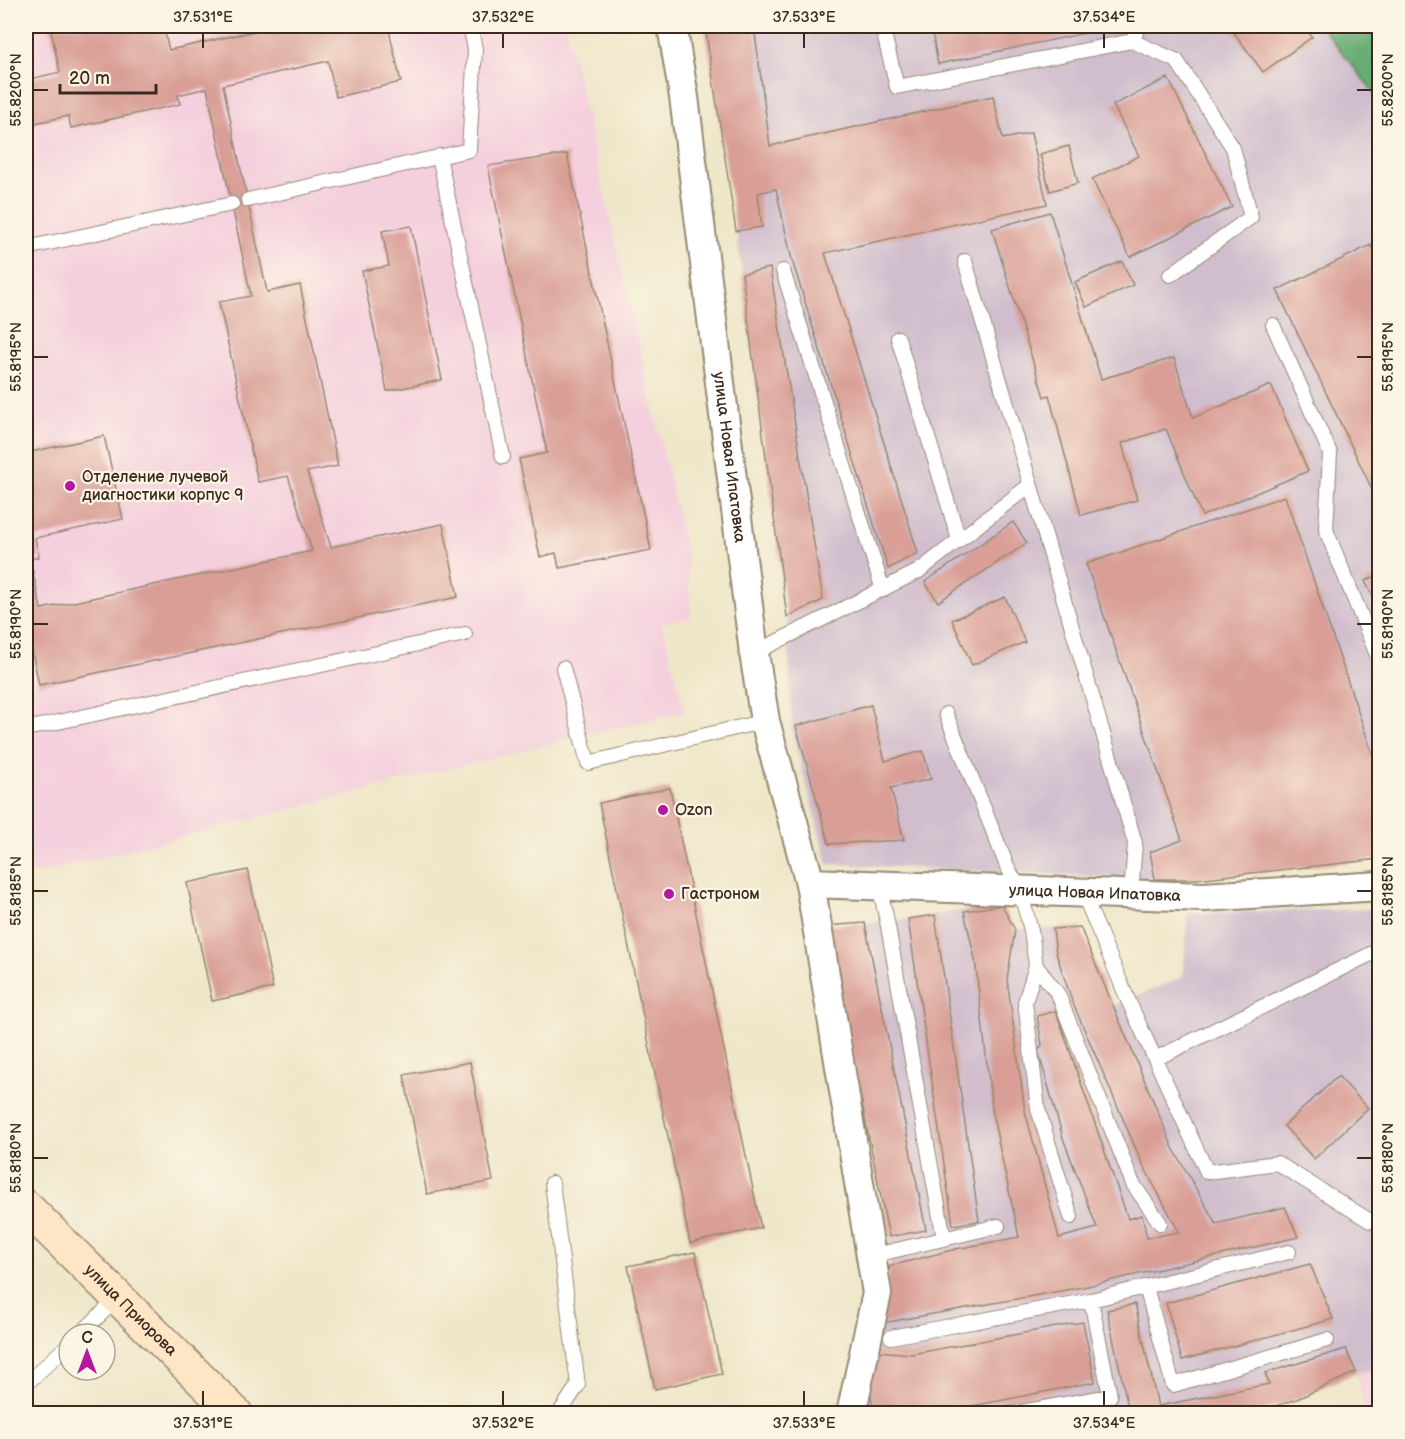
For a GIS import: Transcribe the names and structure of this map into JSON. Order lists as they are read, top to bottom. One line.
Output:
{"streets":{"street":["улица Новая Ипатовка","улица Приорова"]},"places":["Отделение лучевой диагностики корпус 9","Ozon","Гастроном"],"scale_bar":"20 m","north":"top","coordinates":["37.531°E","37.532°E","37.533°E","37.534°E","55.8200°N","55.8195°N","55.8190°N","55.8185°N","55.8180°N"]}
